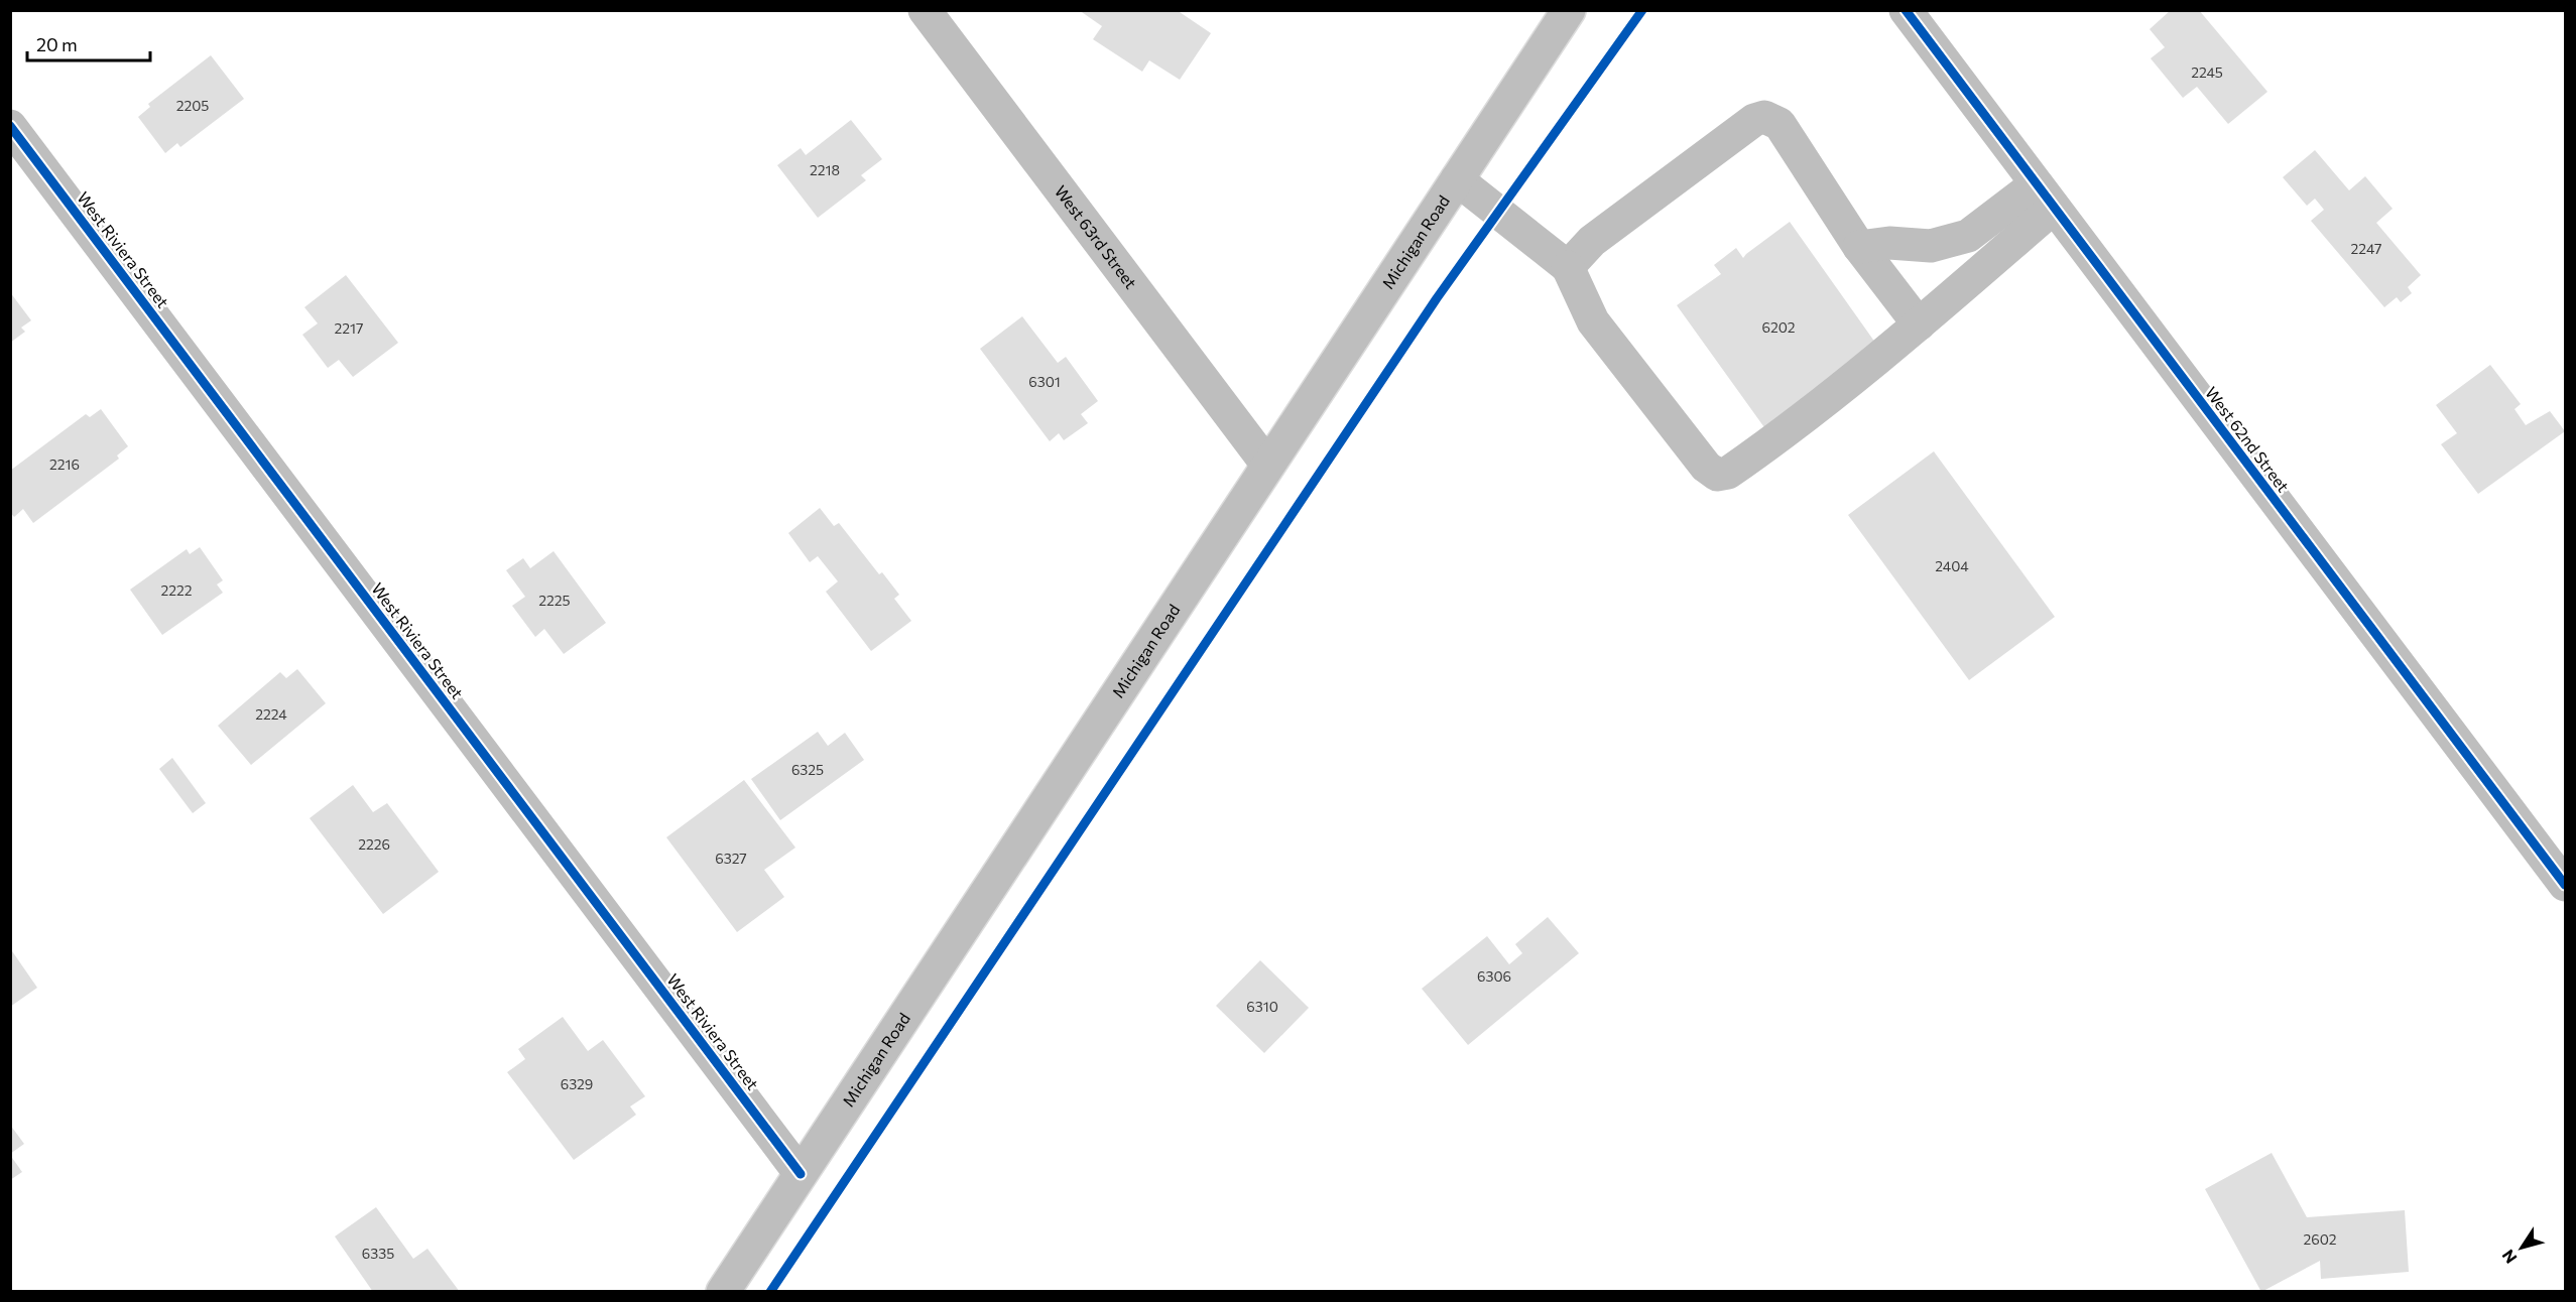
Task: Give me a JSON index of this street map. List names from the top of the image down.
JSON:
{
  "streets": {
    "street": [
      "West 63rd Street",
      "Michigan Road",
      "West Riviera Street",
      "West 62nd Street"
    ]
  },
  "crossings": [
    ["West 63rd Street", "Michigan Road"],
    ["Michigan Road", "West Riviera Street"]
  ],
  "house_numbers": [
    "2245",
    "2205",
    "2218",
    "2247",
    "6202",
    "2217",
    "6301",
    "2216",
    "2404",
    "2222",
    "2225",
    "2224",
    "6325",
    "2226",
    "6327",
    "6306",
    "6310",
    "6329",
    "2602",
    "6335"
  ],
  "scale_bar": "20 m",
  "north": "bottom left"
}
